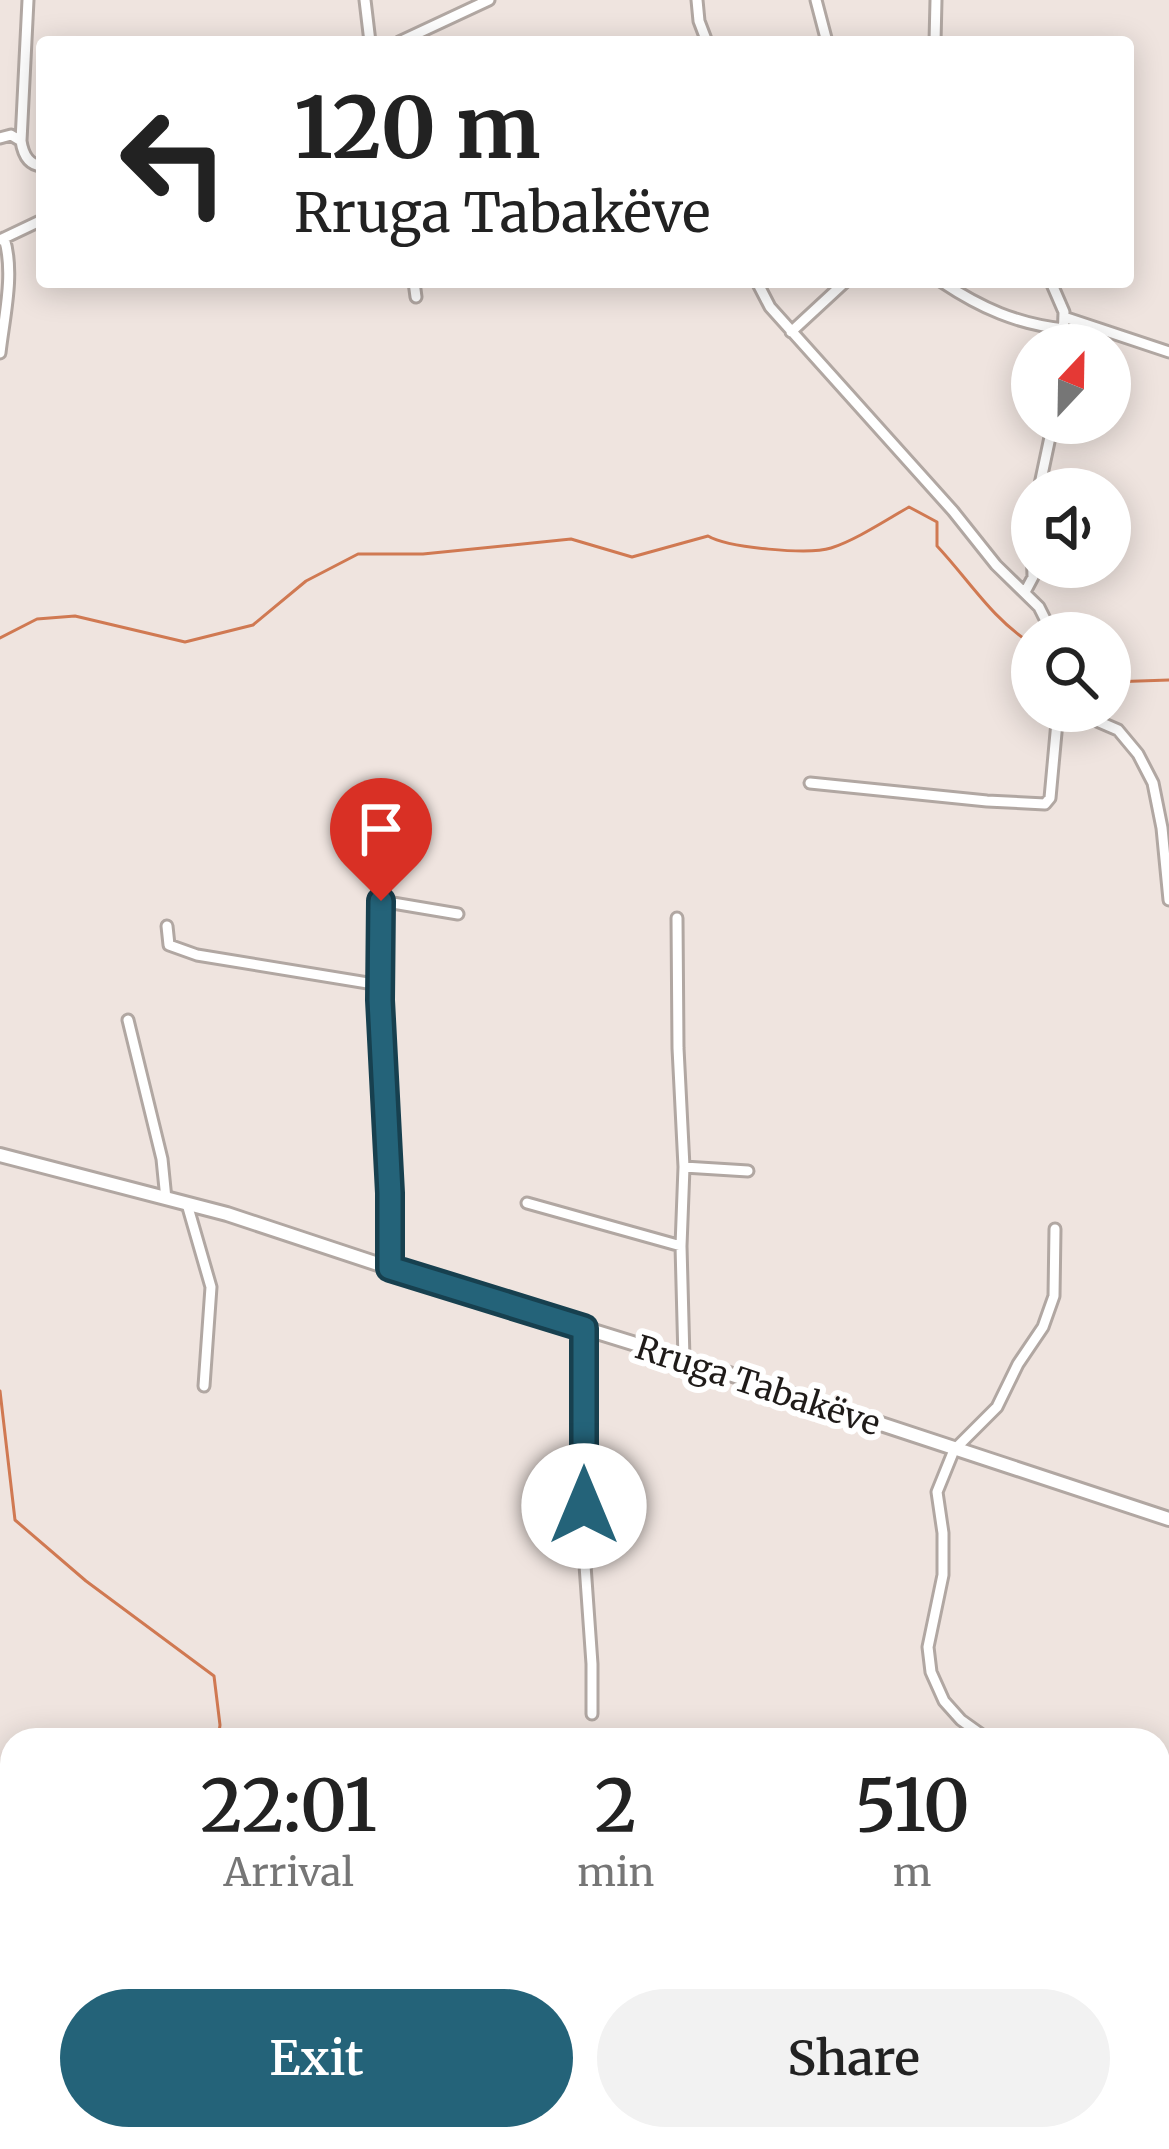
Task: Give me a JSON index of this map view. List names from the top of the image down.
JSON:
{
  "streets": {
    "street": ["Rruga Tabakëve"]
  },
  "north": "top",
  "page": {
    "turn": ["120 m", "Rruga Tabakëve"],
    "eta": [
      "22:01",
      "Arrival",
      "2",
      "min",
      "510",
      "m"
    ],
    "buttons": ["Exit", "Share"]
  }
}
